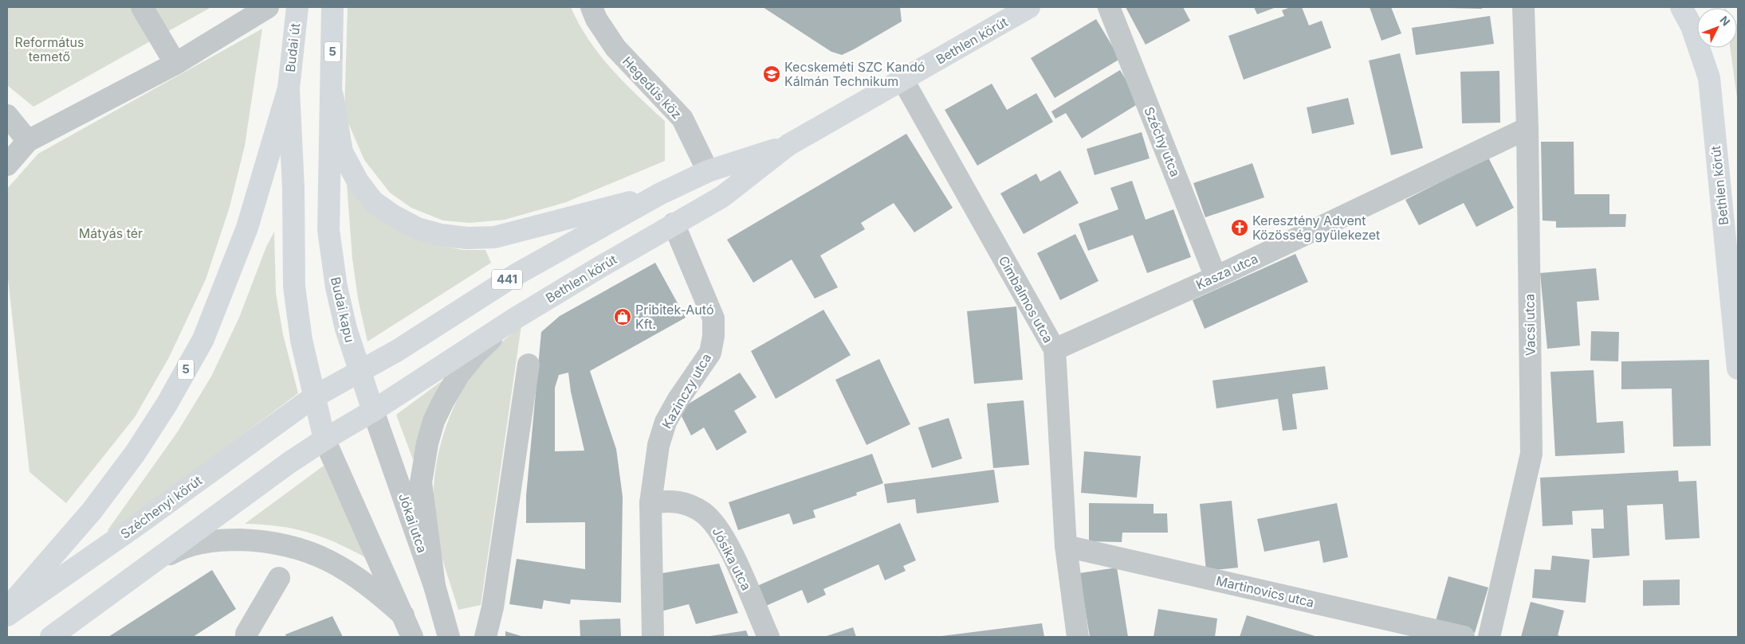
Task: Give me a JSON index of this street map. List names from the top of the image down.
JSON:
{
  "streets": {
    "main road": [
      "Bethlen körút",
      "Budai út",
      "5",
      "441",
      "Budai kapu",
      "Széchenyi körút"
    ],
    "street": [
      "Hegedűs köz",
      "Széchy utca",
      "Kasza utca",
      "Cimbalmos utca",
      "Vacsi utca",
      "Kazinczy utca",
      "Jókai utca",
      "Jósika utca",
      "Martinovics utca"
    ]
  },
  "crossings": [
    ["Bethlen körút", "5"],
    ["Bethlen körút", "Hegedűs köz"],
    ["Bethlen körút", "Cimbalmos utca"],
    ["Bethlen körút", "Budai kapu"],
    ["Bethlen körút", "Kazinczy utca"],
    ["Bethlen körút", "Jókai utca"],
    ["Budai út", "5"],
    ["5", "Budai kapu"],
    ["5", "Széchenyi körút"],
    ["5", "Jókai utca"],
    ["Széchy utca", "Kasza utca"],
    ["Kasza utca", "Cimbalmos utca"],
    ["Kasza utca", "Vacsi utca"],
    ["Cimbalmos utca", "Martinovics utca"],
    ["Kazinczy utca", "Jósika utca"]
  ],
  "parks": ["Református temető", "Mátyás tér"],
  "places": {
    "school or university": ["Kecskeméti SZC Kandó Kálmán Technikum"],
    "church": ["Keresztény Advent Közösség gyülekezet"],
    "shop": ["Pribitek-Autó Kft."]
  },
  "north": "top right"
}
